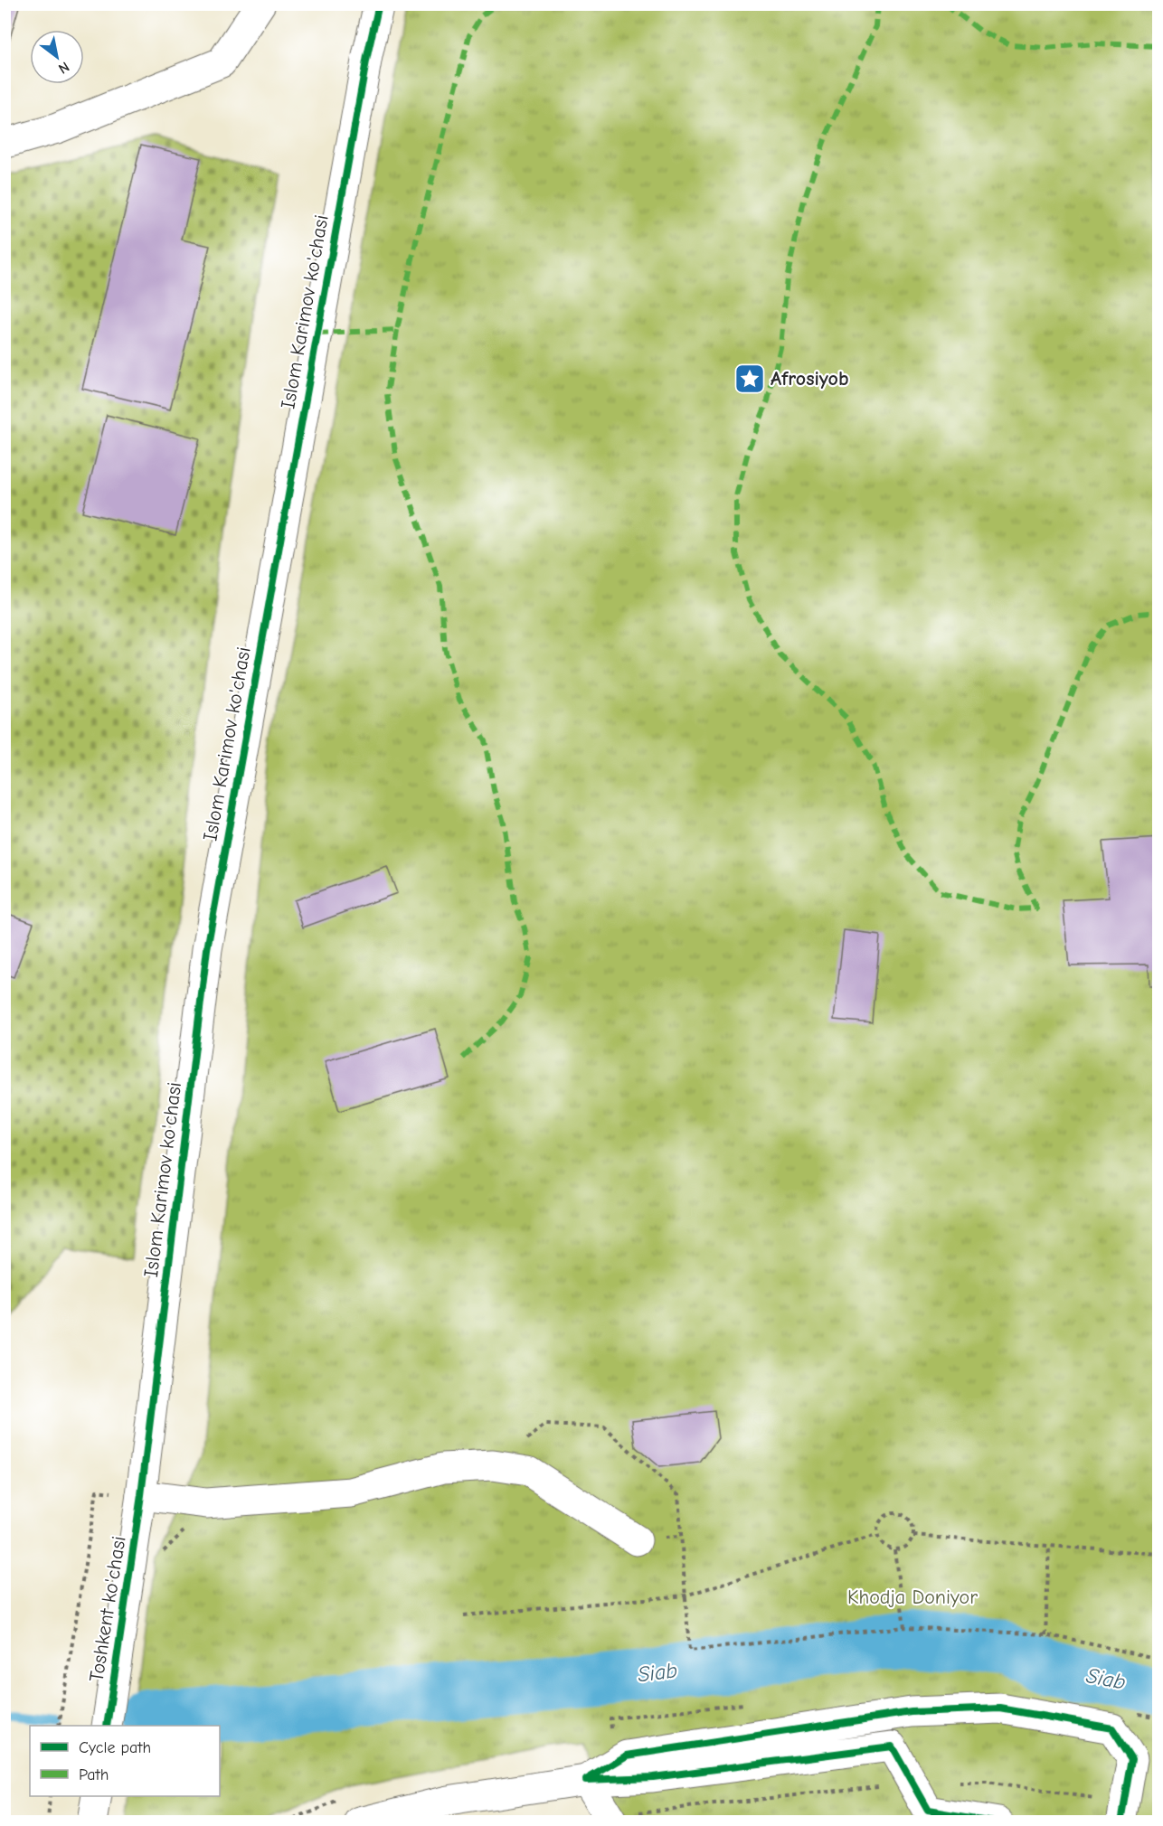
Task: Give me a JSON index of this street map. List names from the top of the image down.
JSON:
{
  "streets": {
    "street": ["Islom Karimov ko'chasi", "Toshkent ko'chasi"]
  },
  "crossings": [
    ["Islom Karimov ko'chasi", "Toshkent ko'chasi"]
  ],
  "water": ["Siab"],
  "parks": ["Khodja Doniyor"],
  "places": {
    "place": ["Afrosiyob"]
  },
  "legend": ["Cycle path", "Path"],
  "north": "bottom right"
}
